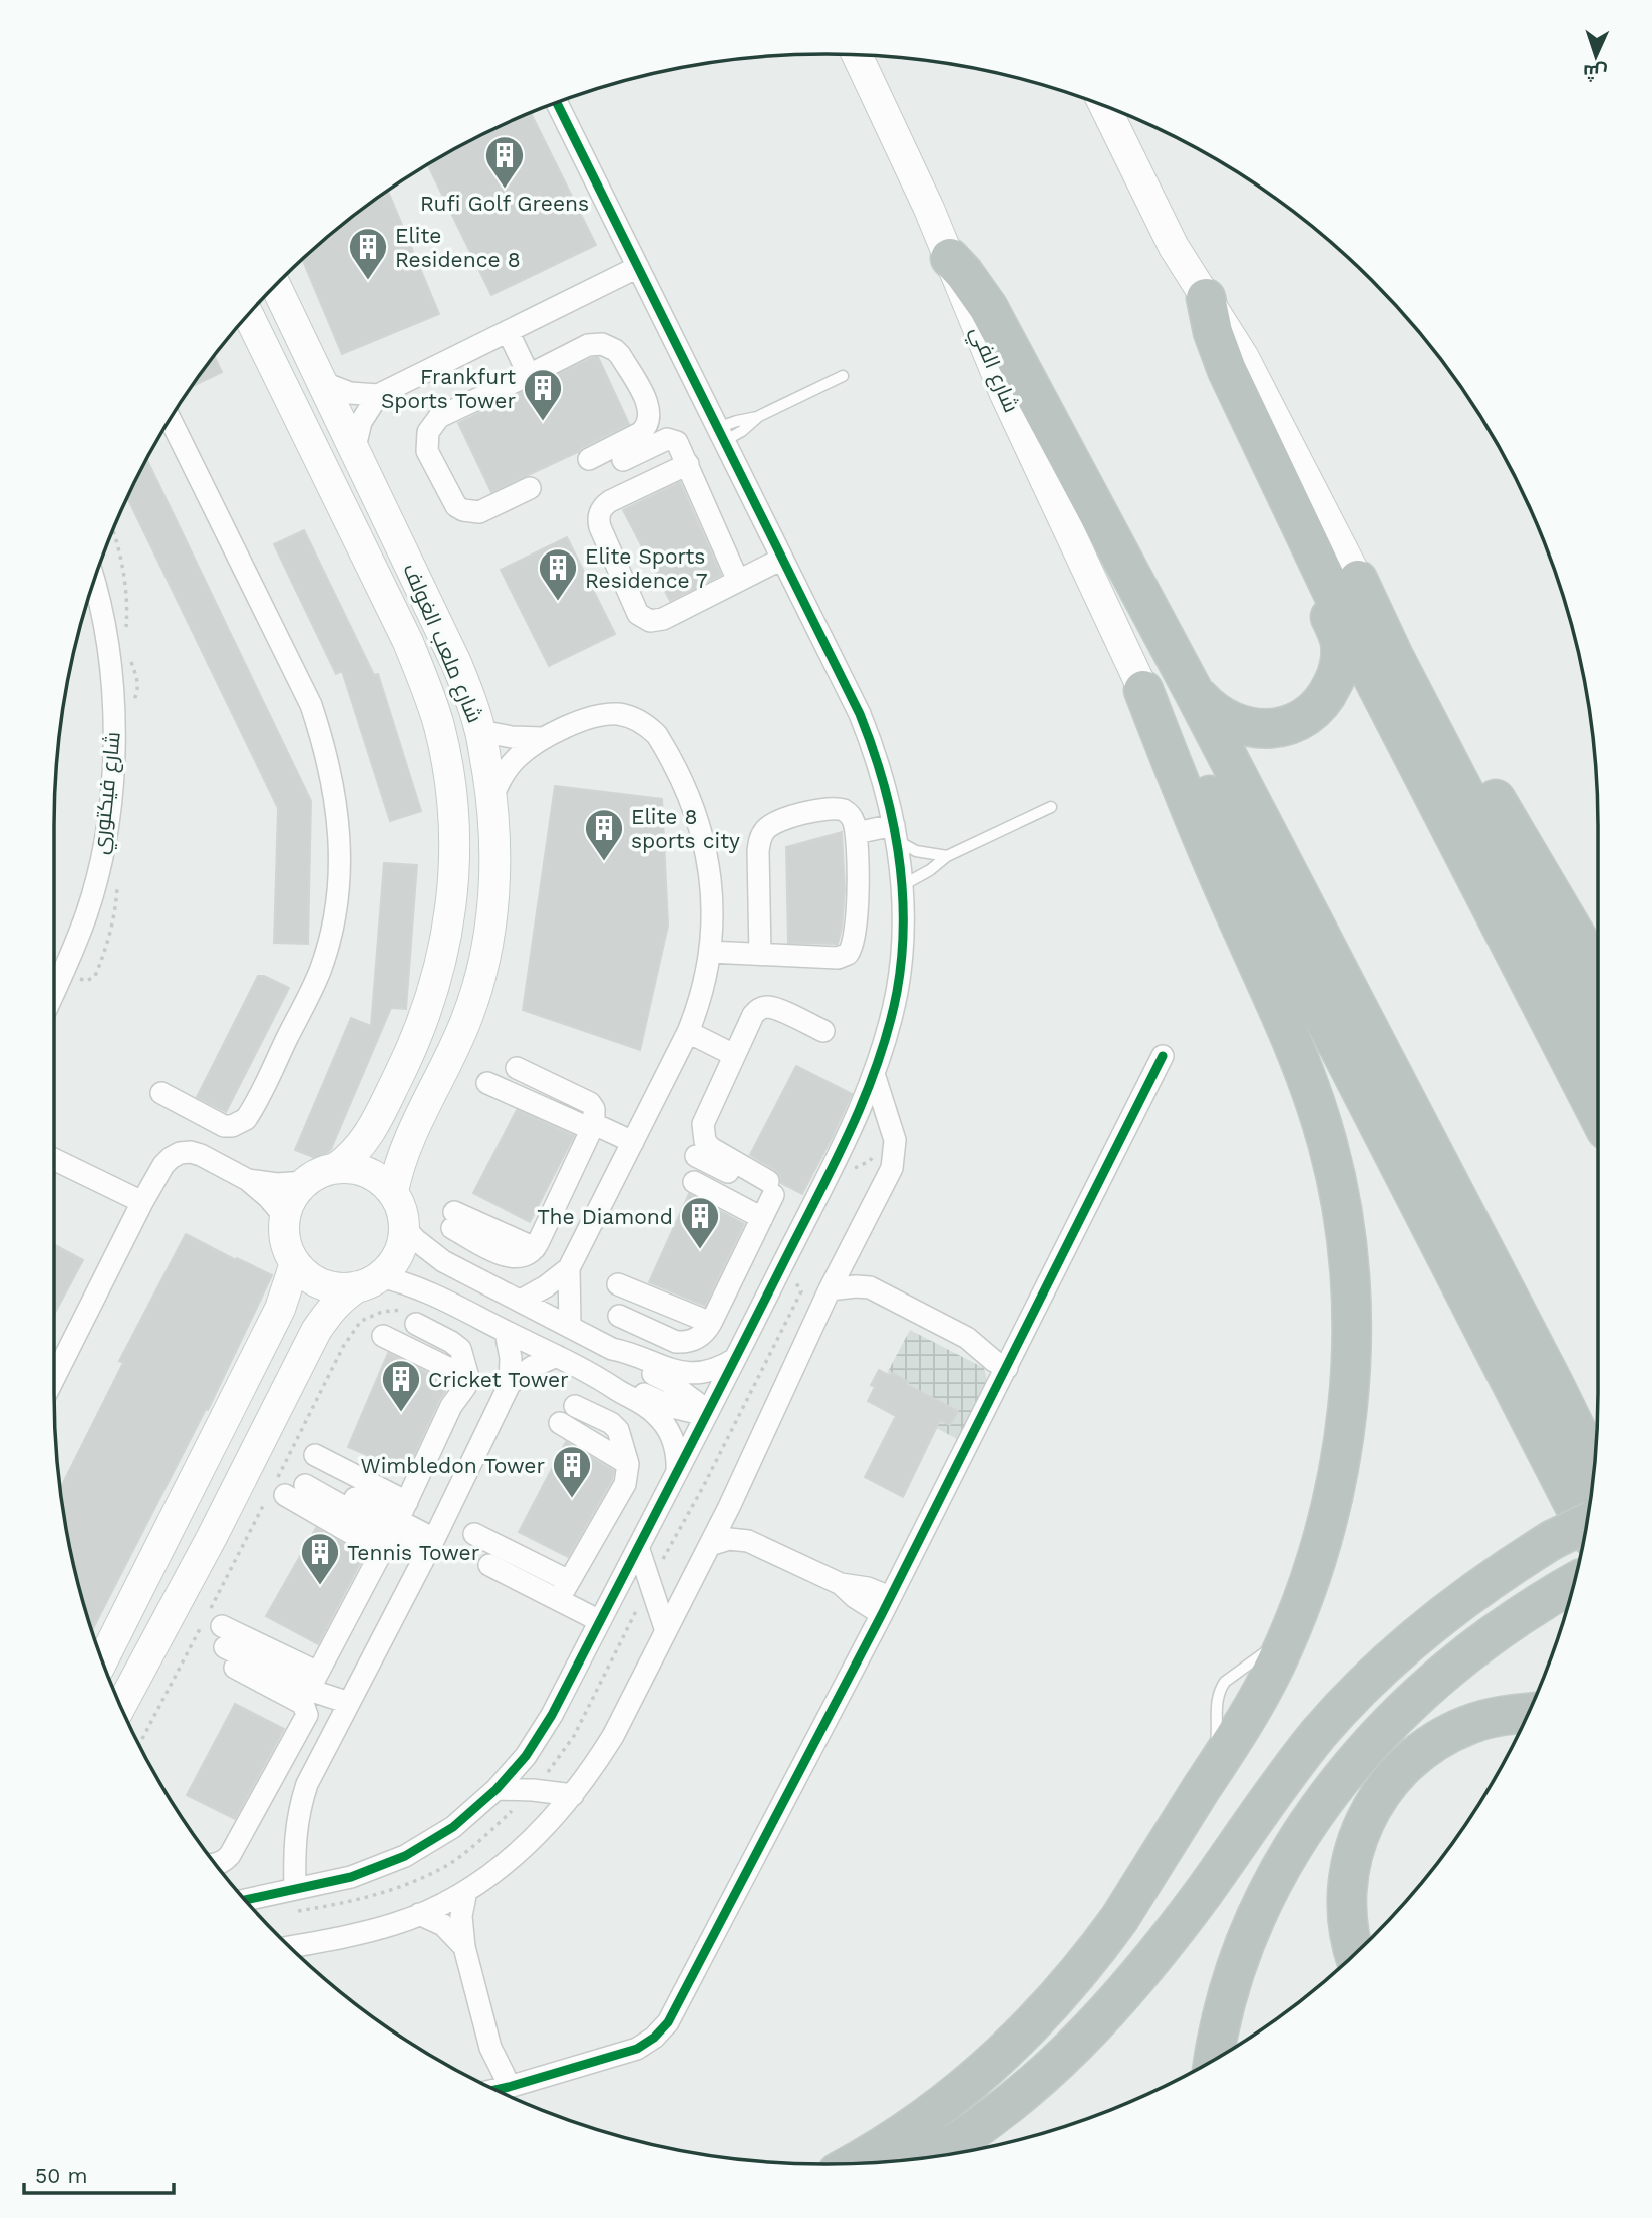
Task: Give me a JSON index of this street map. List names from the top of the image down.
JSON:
{
  "streets": {
    "street": ["شارع الفي", "شارع ملعب الغولف", "شارع فيكتوري"]
  },
  "places": {
    "building": [
      "Rufi Golf Greens",
      "Elite Residence 8",
      "Frankfurt Sports Tower",
      "Elite Sports Residence 7",
      "Elite 8 sports city",
      "The Diamond",
      "Cricket Tower",
      "Wimbledon Tower",
      "Tennis Tower"
    ]
  },
  "scale_bar": "50 m",
  "north": "bottom"
}
